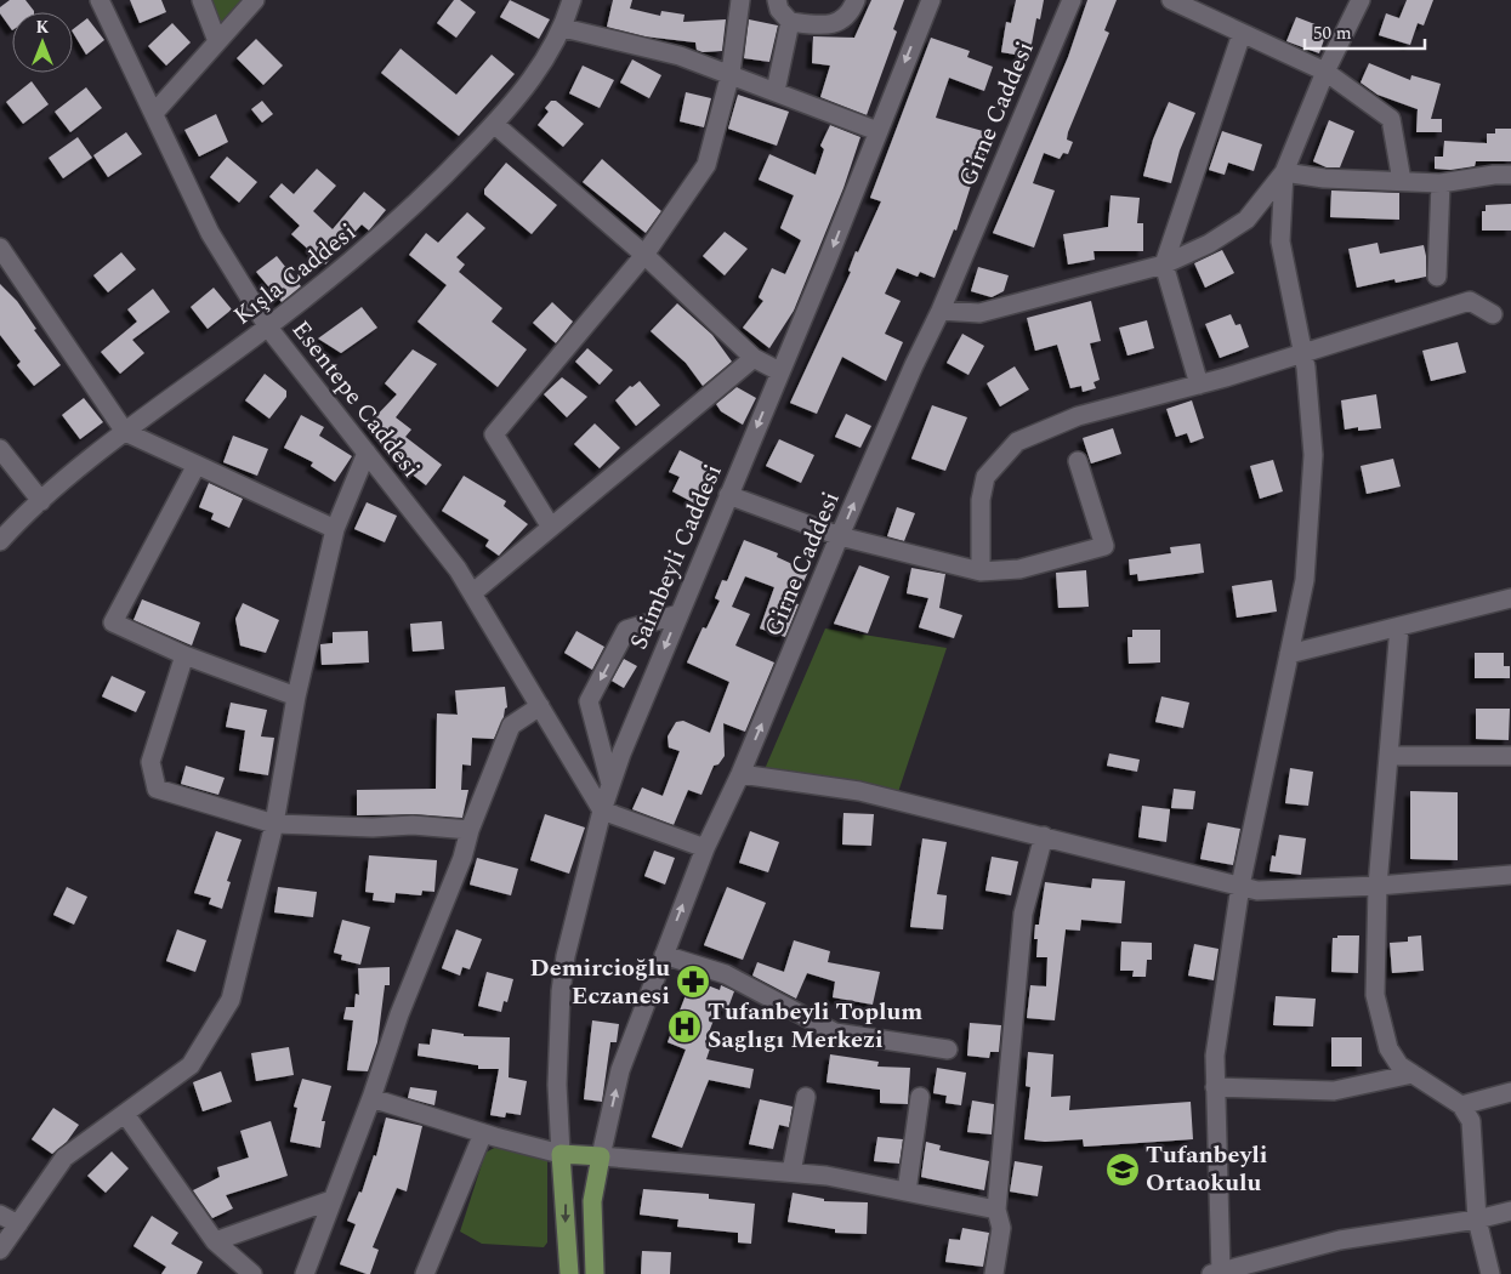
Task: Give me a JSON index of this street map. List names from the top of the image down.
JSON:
{
  "streets": {
    "street": [
      "Girne Caddesi",
      "Kışla Caddesi",
      "Esentepe Caddesi",
      "Saimbeyli Caddesi"
    ]
  },
  "crossings": [
    ["Kışla Caddesi", "Esentepe Caddesi"],
    ["Esentepe Caddesi", "Saimbeyli Caddesi"]
  ],
  "one_way": ["Girne Caddesi"],
  "places": {
    "pharmacy": ["Demircioğlu Eczanesi"],
    "hospital": ["Tufanbeyli Toplum Saglıgı Merkezi"],
    "school or university": ["Tufanbeyli Ortaokulu"]
  },
  "scale_bar": "50 m",
  "north": "top"
}
